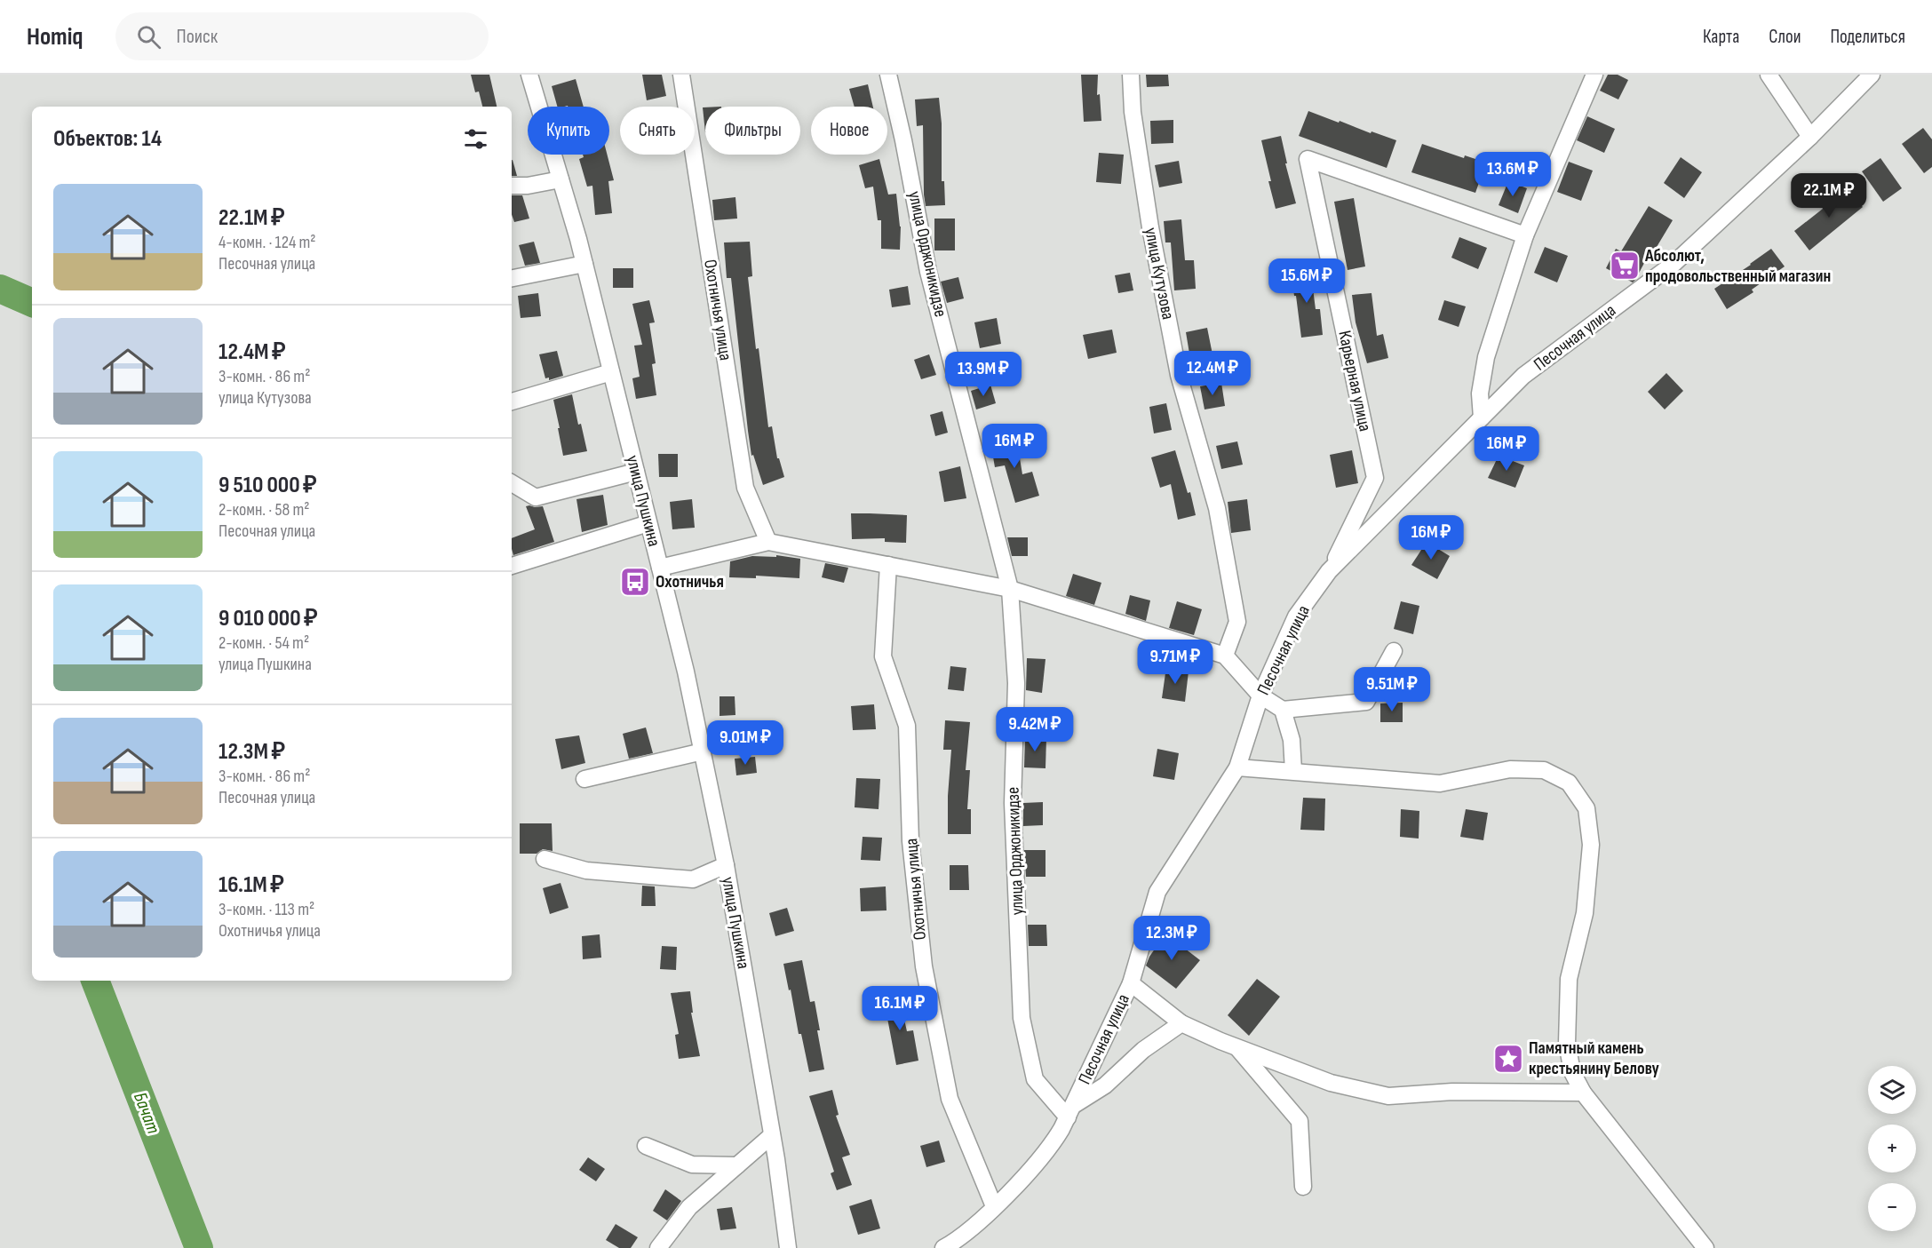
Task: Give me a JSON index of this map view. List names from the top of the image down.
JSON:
{
  "streets": {
    "street": [
      "улица Орджоникидзе",
      "улица Кутузова",
      "Охотничья улица",
      "Песочная улица",
      "Карьерная улица",
      "улица Пушкина"
    ]
  },
  "crossings": [
    ["улица Орджоникидзе", "Песочная улица"],
    ["Охотничья улица", "Песочная улица"],
    ["Песочная улица", "Карьерная улица"]
  ],
  "water": ["Бачат"],
  "places": {
    "supermarket": ["Абсолют, продовольственный магазин"],
    "bus stop": ["Охотничья"],
    "place": ["Памятный камень крестьянину Белову"]
  },
  "page": {
    "header": "Homiq",
    "search": "Поиск",
    "nav": ["Карта", "Слои", "Поделиться"],
    "chip": [
      "Купить",
      "Снять",
      "Фильтры",
      "Новое"
    ],
    "heading": "Объектов: 14",
    "price": [
      "13.6M ₽",
      "22.1M ₽",
      "15.6M ₽",
      "12.4M ₽",
      "13.9M ₽",
      "16M ₽",
      "16M ₽",
      "16M ₽",
      "9.71M ₽",
      "9.51M ₽",
      "9.42M ₽",
      "9.01M ₽",
      "12.3M ₽",
      "16.1M ₽"
    ],
    "list": [
      {
        "name": "22.1M ₽",
        "note": "4-комн. · 124 m² · Песочная улица"
      },
      {
        "name": "12.4M ₽",
        "note": "3-комн. · 86 m² · улица Кутузова"
      },
      {
        "name": "9 510 000 ₽",
        "note": "2-комн. · 58 m² · Песочная улица"
      },
      {
        "name": "9 010 000 ₽",
        "note": "2-комн. · 54 m² · улица Пушкина"
      },
      {
        "name": "12.3M ₽",
        "note": "3-комн. · 86 m² · Песочная улица"
      },
      {
        "name": "16.1M ₽",
        "note": "3-комн. · 113 m² · Охотничья улица"
      }
    ],
    "map_buttons": ["+", "−"]
  }
}
